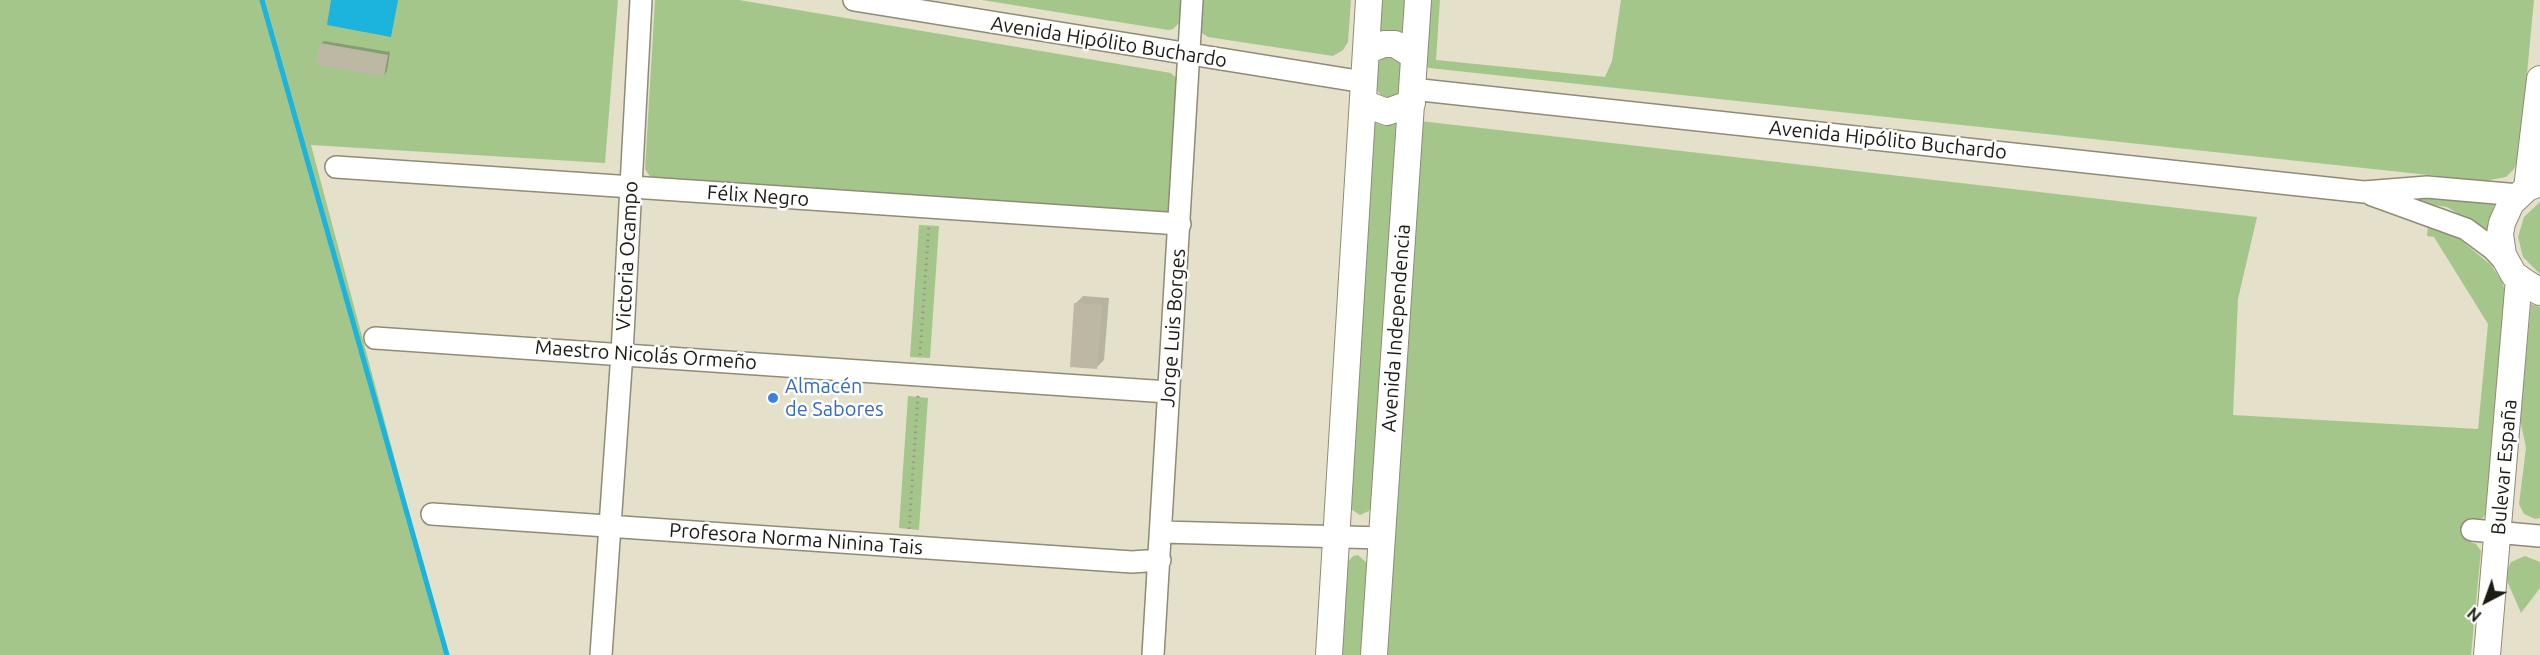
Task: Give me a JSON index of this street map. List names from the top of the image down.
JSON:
{
  "streets": {
    "main road": ["Avenida Independencia", "Bulevar España"],
    "street": [
      "Avenida Hipólito Buchardo",
      "Félix Negro",
      "Victoria Ocampo",
      "Jorge Luis Borges",
      "Maestro Nicolás Ormeño",
      "Profesora Norma Ninina Tais"
    ]
  },
  "crossings": [
    ["Avenida Hipólito Buchardo", "Jorge Luis Borges"],
    ["Avenida Hipólito Buchardo", "Avenida Independencia"],
    ["Avenida Hipólito Buchardo", "Bulevar España"],
    ["Félix Negro", "Victoria Ocampo"],
    ["Félix Negro", "Jorge Luis Borges"],
    ["Victoria Ocampo", "Maestro Nicolás Ormeño"],
    ["Victoria Ocampo", "Profesora Norma Ninina Tais"],
    ["Jorge Luis Borges", "Maestro Nicolás Ormeño"],
    ["Jorge Luis Borges", "Profesora Norma Ninina Tais"]
  ],
  "places": ["Almacén de Sabores"],
  "north": "bottom left"
}
